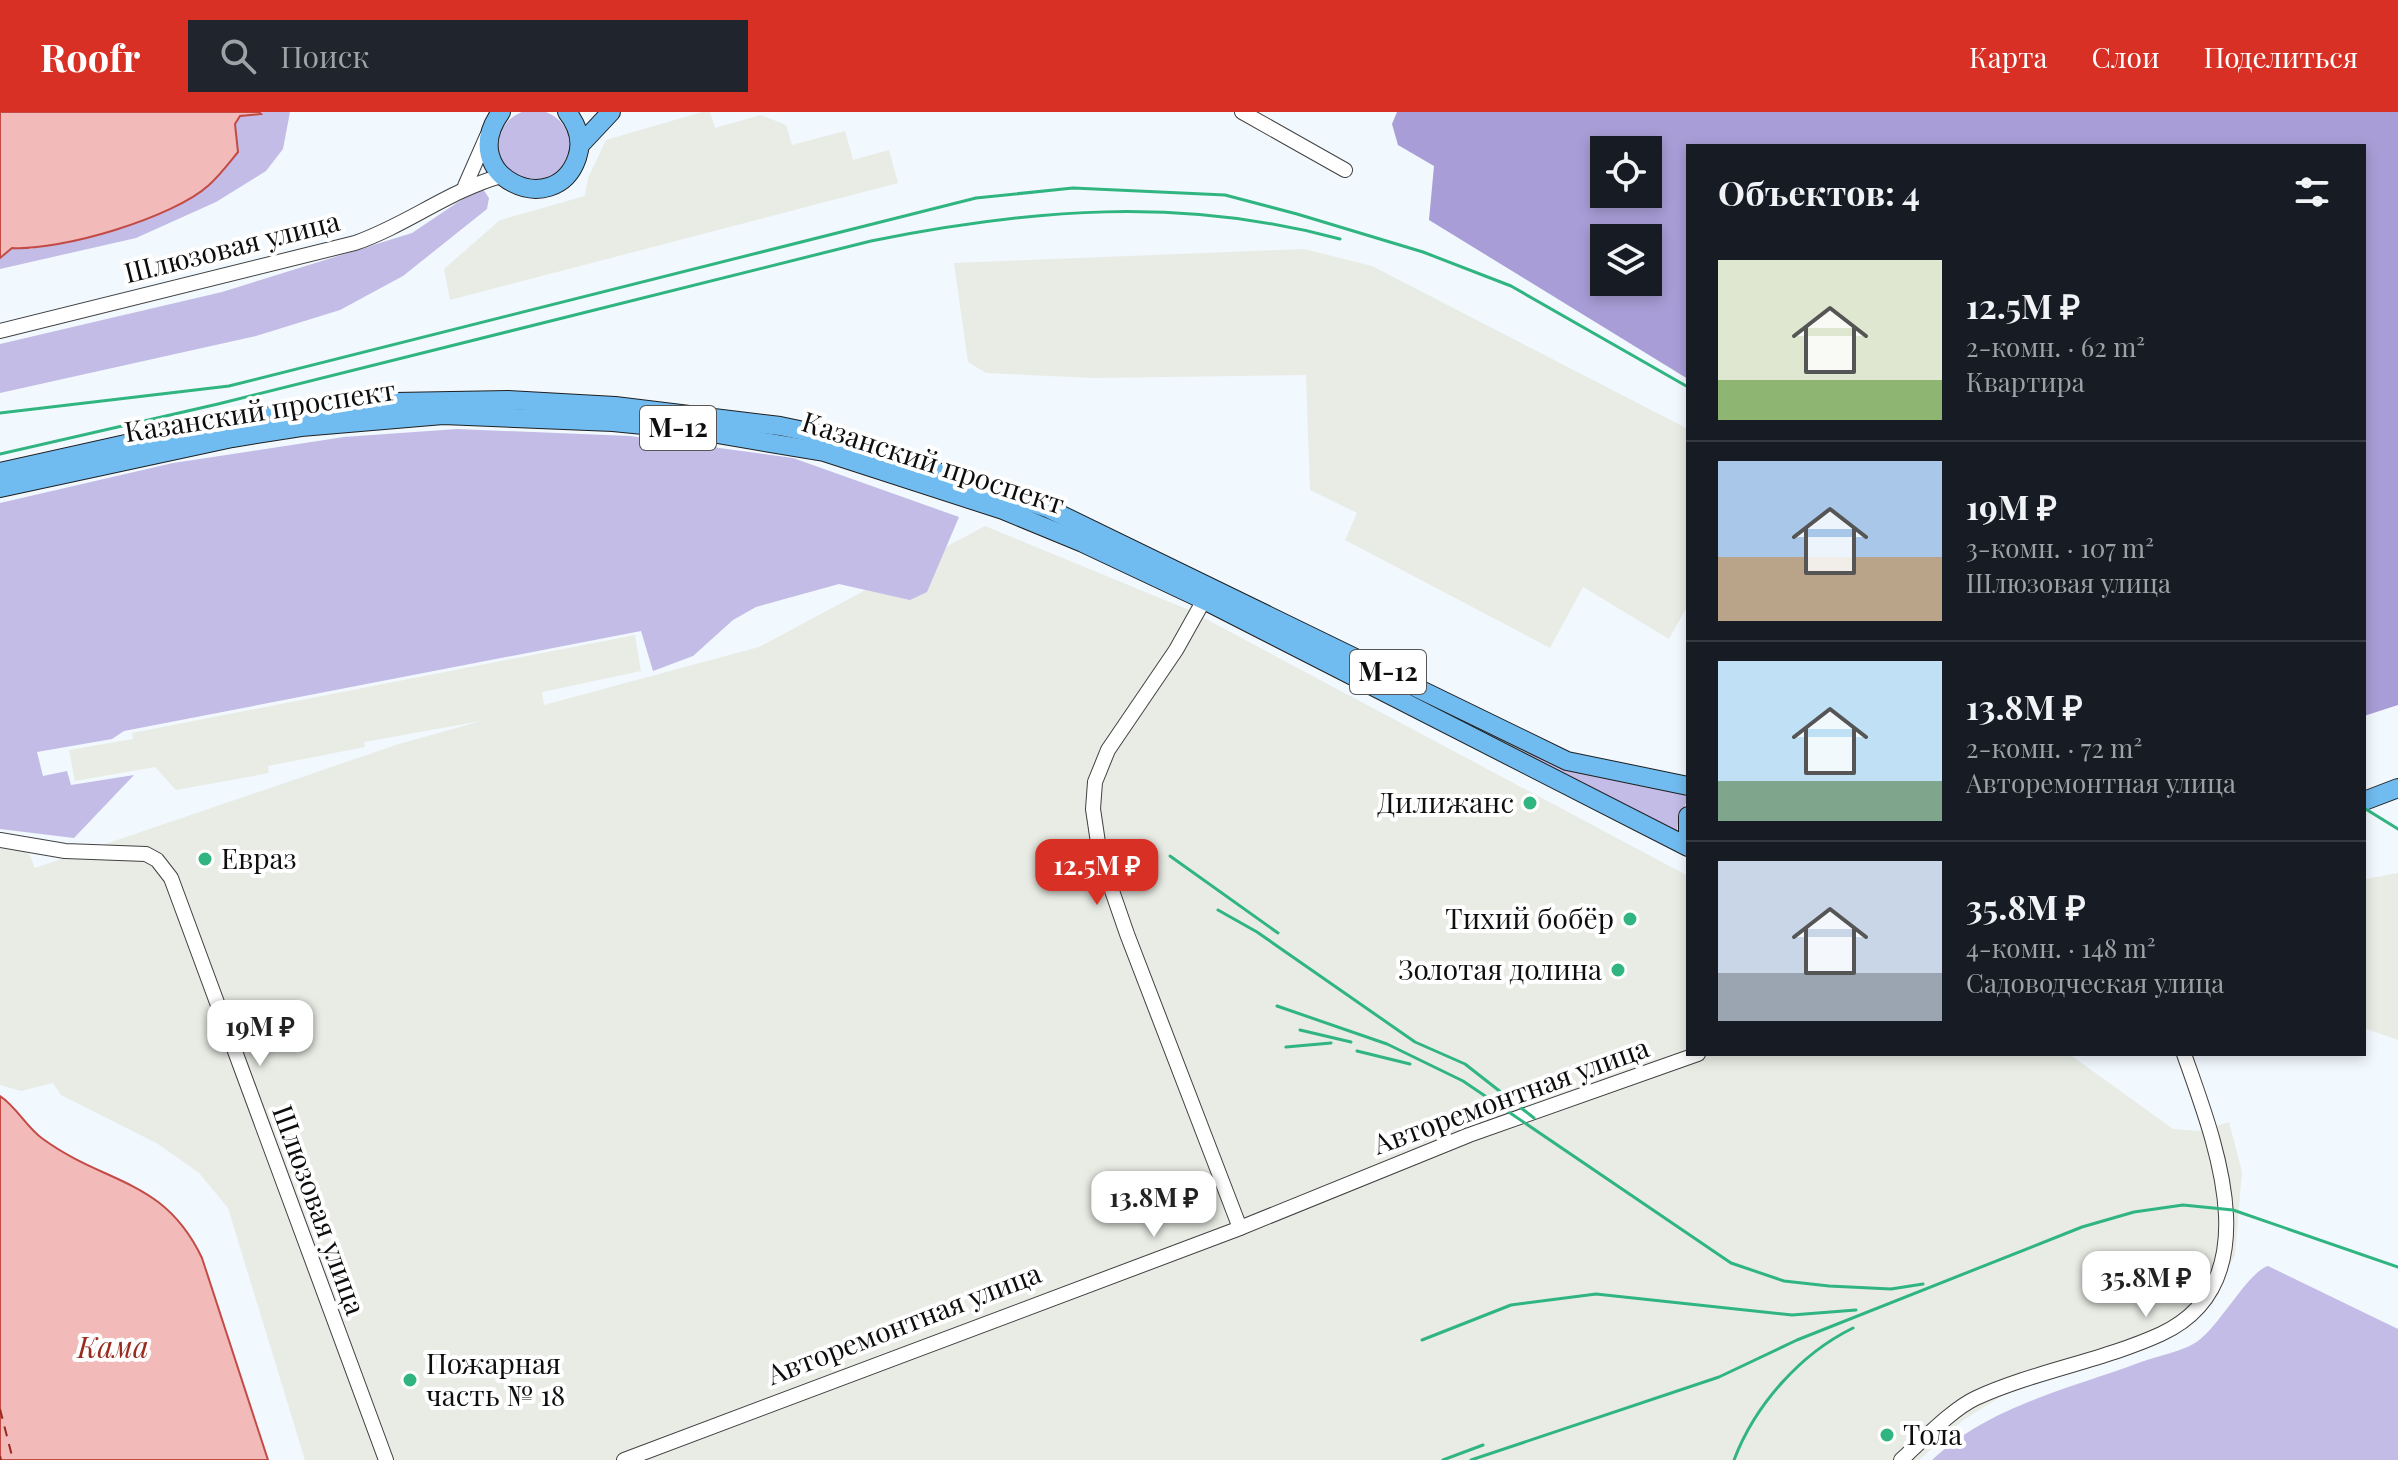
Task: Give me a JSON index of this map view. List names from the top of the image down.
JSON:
{
  "streets": {
    "main road": ["Казанский проспект", "М-12"],
    "street": ["Шлюзовая улица", "Авторемонтная улица"]
  },
  "water": ["Кама"],
  "places": [
    "Дилижанс",
    "Евраз",
    "Тихий бобёр",
    "Золотая долина",
    "Пожарная часть № 18",
    "Тола"
  ],
  "page": {
    "header": "Roofr",
    "search": "Поиск",
    "nav": ["Карта", "Слои", "Поделиться"],
    "heading": "Объектов: 4",
    "list": [
      {
        "name": "12.5M ₽",
        "note": "2-комн. · 62 m² · Квартира"
      },
      {
        "name": "19M ₽",
        "note": "3-комн. · 107 m² · Шлюзовая улица"
      },
      {
        "name": "13.8M ₽",
        "note": "2-комн. · 72 m² · Авторемонтная улица"
      },
      {
        "name": "35.8M ₽",
        "note": "4-комн. · 148 m² · Садоводческая улица"
      }
    ],
    "price": [
      "12.5M ₽",
      "19M ₽",
      "13.8M ₽",
      "35.8M ₽"
    ]
  }
}
